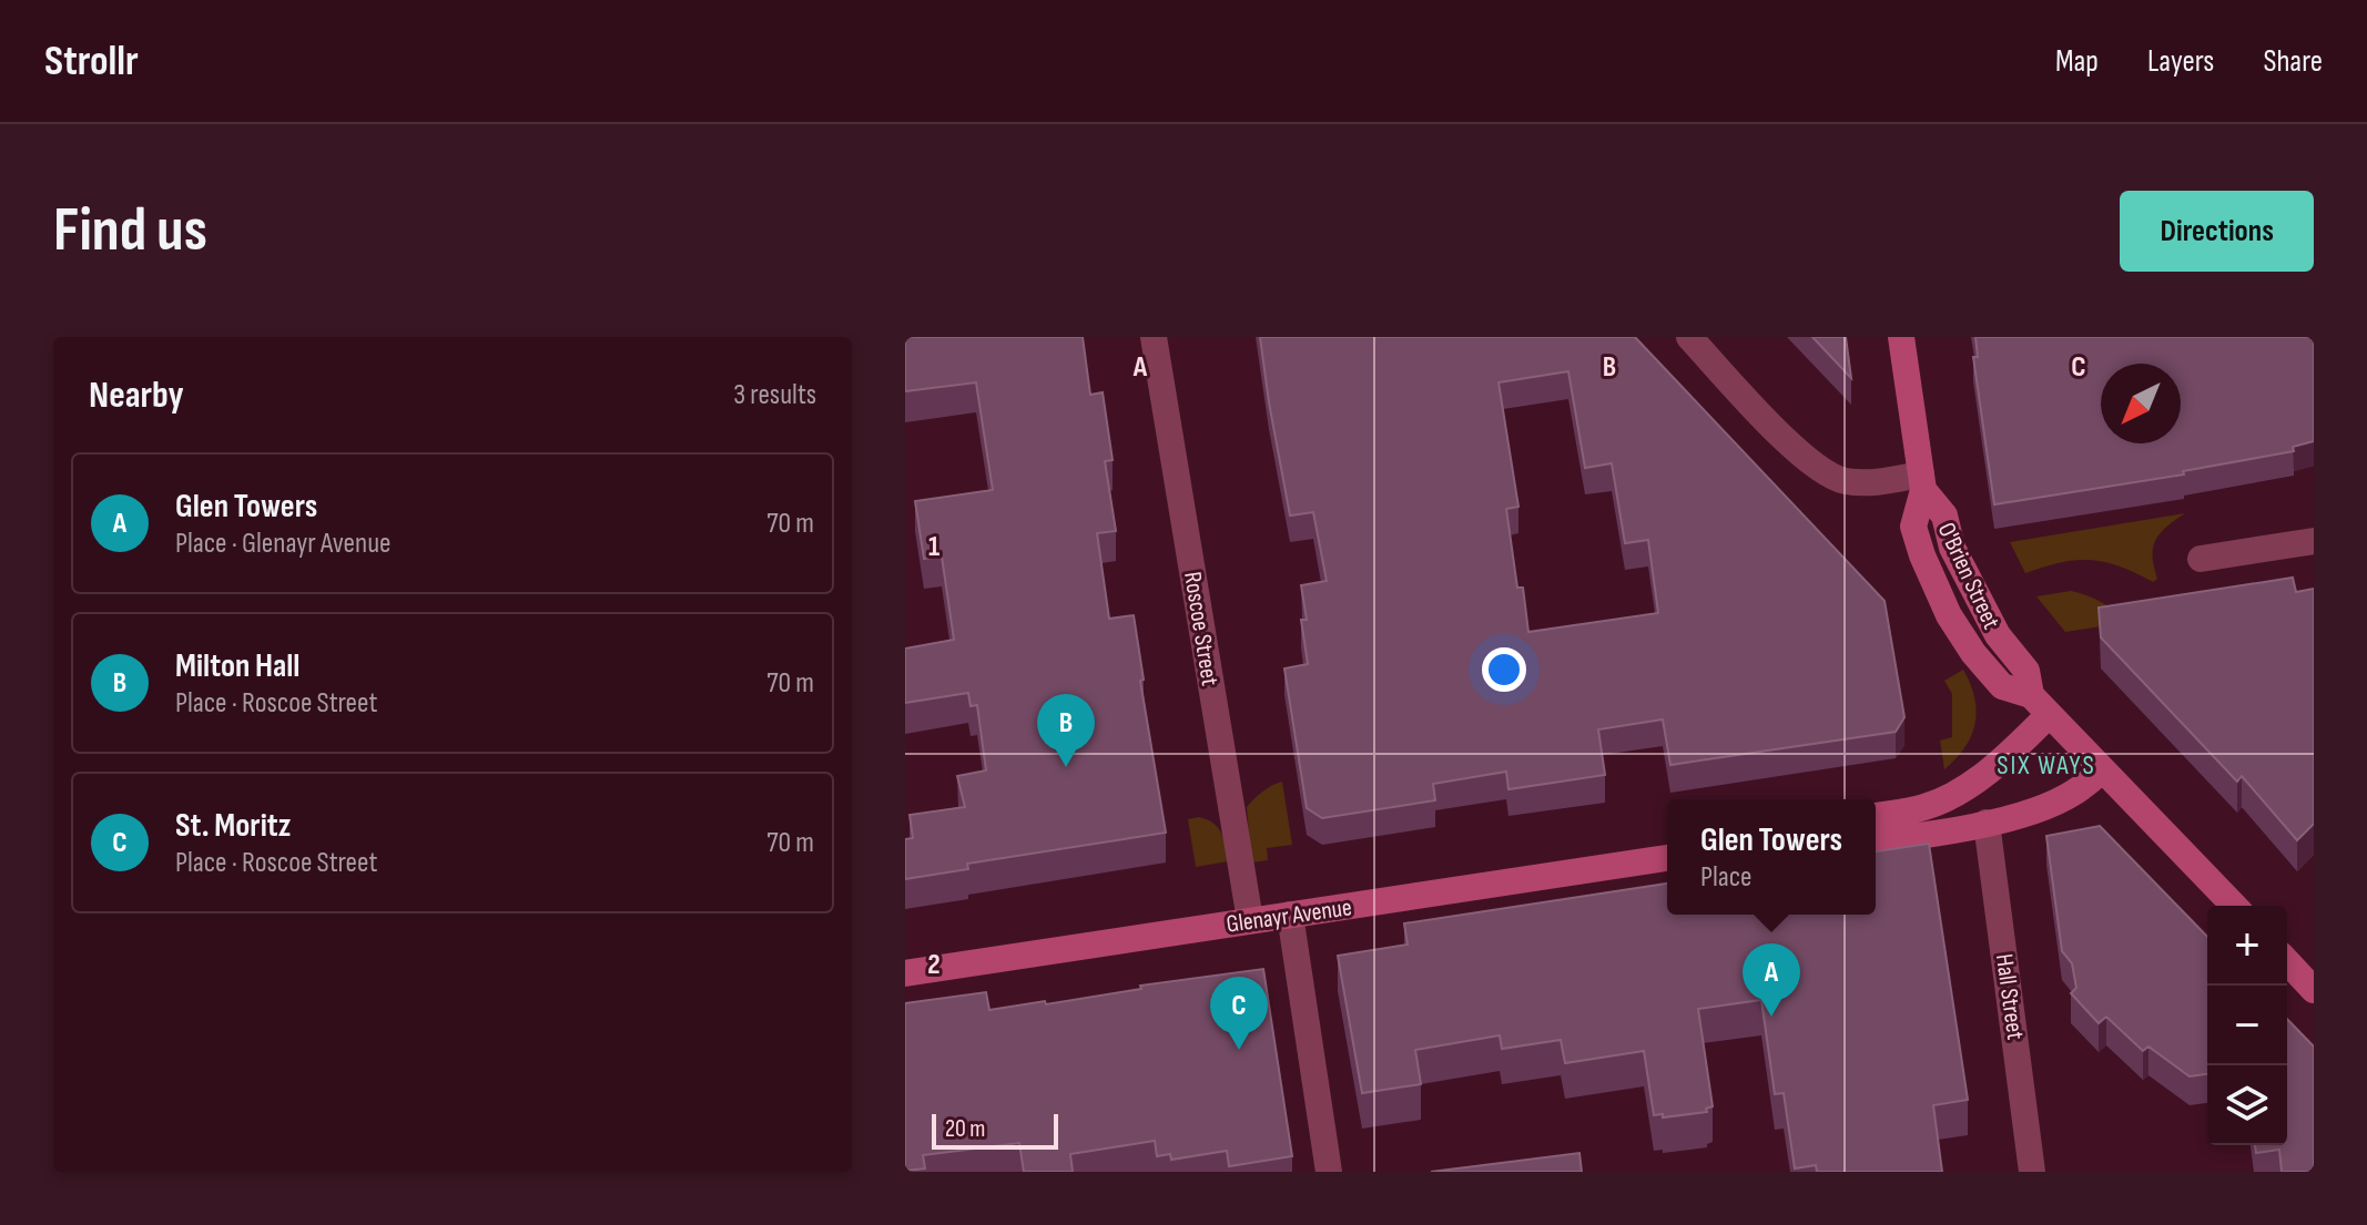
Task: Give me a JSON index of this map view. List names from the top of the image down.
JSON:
{
  "streets": {
    "street": [
      "O'Brien Street",
      "Roscoe Street",
      "Glenayr Avenue",
      "Hall Street"
    ]
  },
  "crossings": [
    ["Roscoe Street", "Glenayr Avenue"]
  ],
  "districts": ["SIX WAYS"],
  "scale_bar": "20 m",
  "north": "bottom left",
  "page": {
    "header": "Strollr",
    "nav": ["Map", "Layers", "Share"],
    "buttons": "Directions",
    "title": "Find us",
    "heading": ["Nearby", "3 results"],
    "list": [
      {
        "mark": "A",
        "name": "Glen Towers",
        "note": "Place · Glenayr Avenue",
        "value": "70 m"
      },
      {
        "mark": "B",
        "name": "Milton Hall",
        "note": "Place · Roscoe Street",
        "value": "70 m"
      },
      {
        "mark": "C",
        "name": "St. Moritz",
        "note": "Place · Roscoe Street",
        "value": "70 m"
      }
    ],
    "pins": ["B", "A", "C"],
    "popup": ["Glen Towers", "Place"],
    "map_buttons": ["+", "−"],
    "scale": "20 m"
  },
  "grid": {
    "columns": ["A", "B", "C"],
    "rows": ["1", "2"]
  }
}
